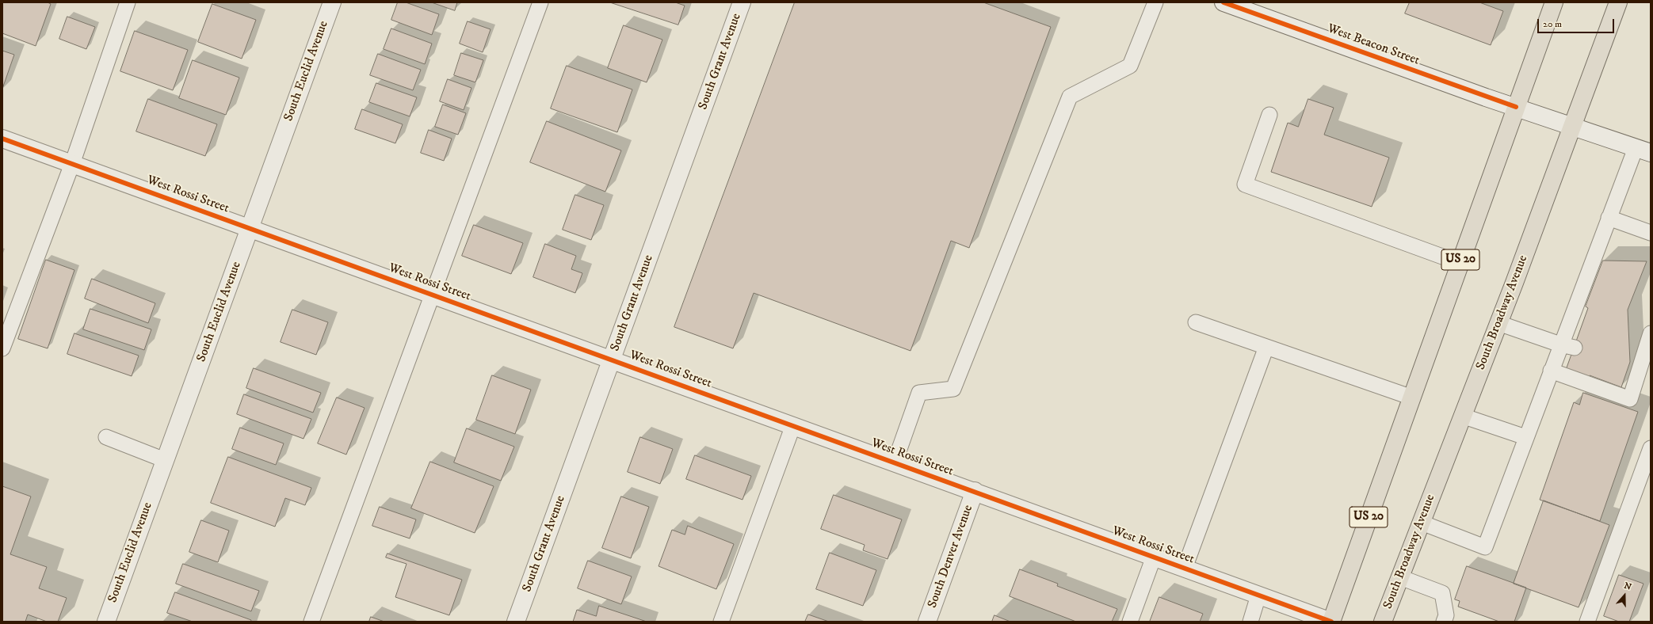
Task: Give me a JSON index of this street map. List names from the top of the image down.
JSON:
{
  "streets": {
    "main road": ["US 20", "South Broadway Avenue"],
    "street": [
      "West Beacon Street",
      "South Grant Avenue",
      "South Euclid Avenue",
      "West Rossi Street",
      "South Denver Avenue"
    ]
  },
  "crossings": [
    ["West Beacon Street", "US 20"],
    ["West Beacon Street", "South Broadway Avenue"],
    ["South Grant Avenue", "West Rossi Street"],
    ["South Euclid Avenue", "West Rossi Street"],
    ["West Rossi Street", "US 20"],
    ["West Rossi Street", "South Denver Avenue"]
  ],
  "scale_bar": "20 m",
  "north": "top"
}
